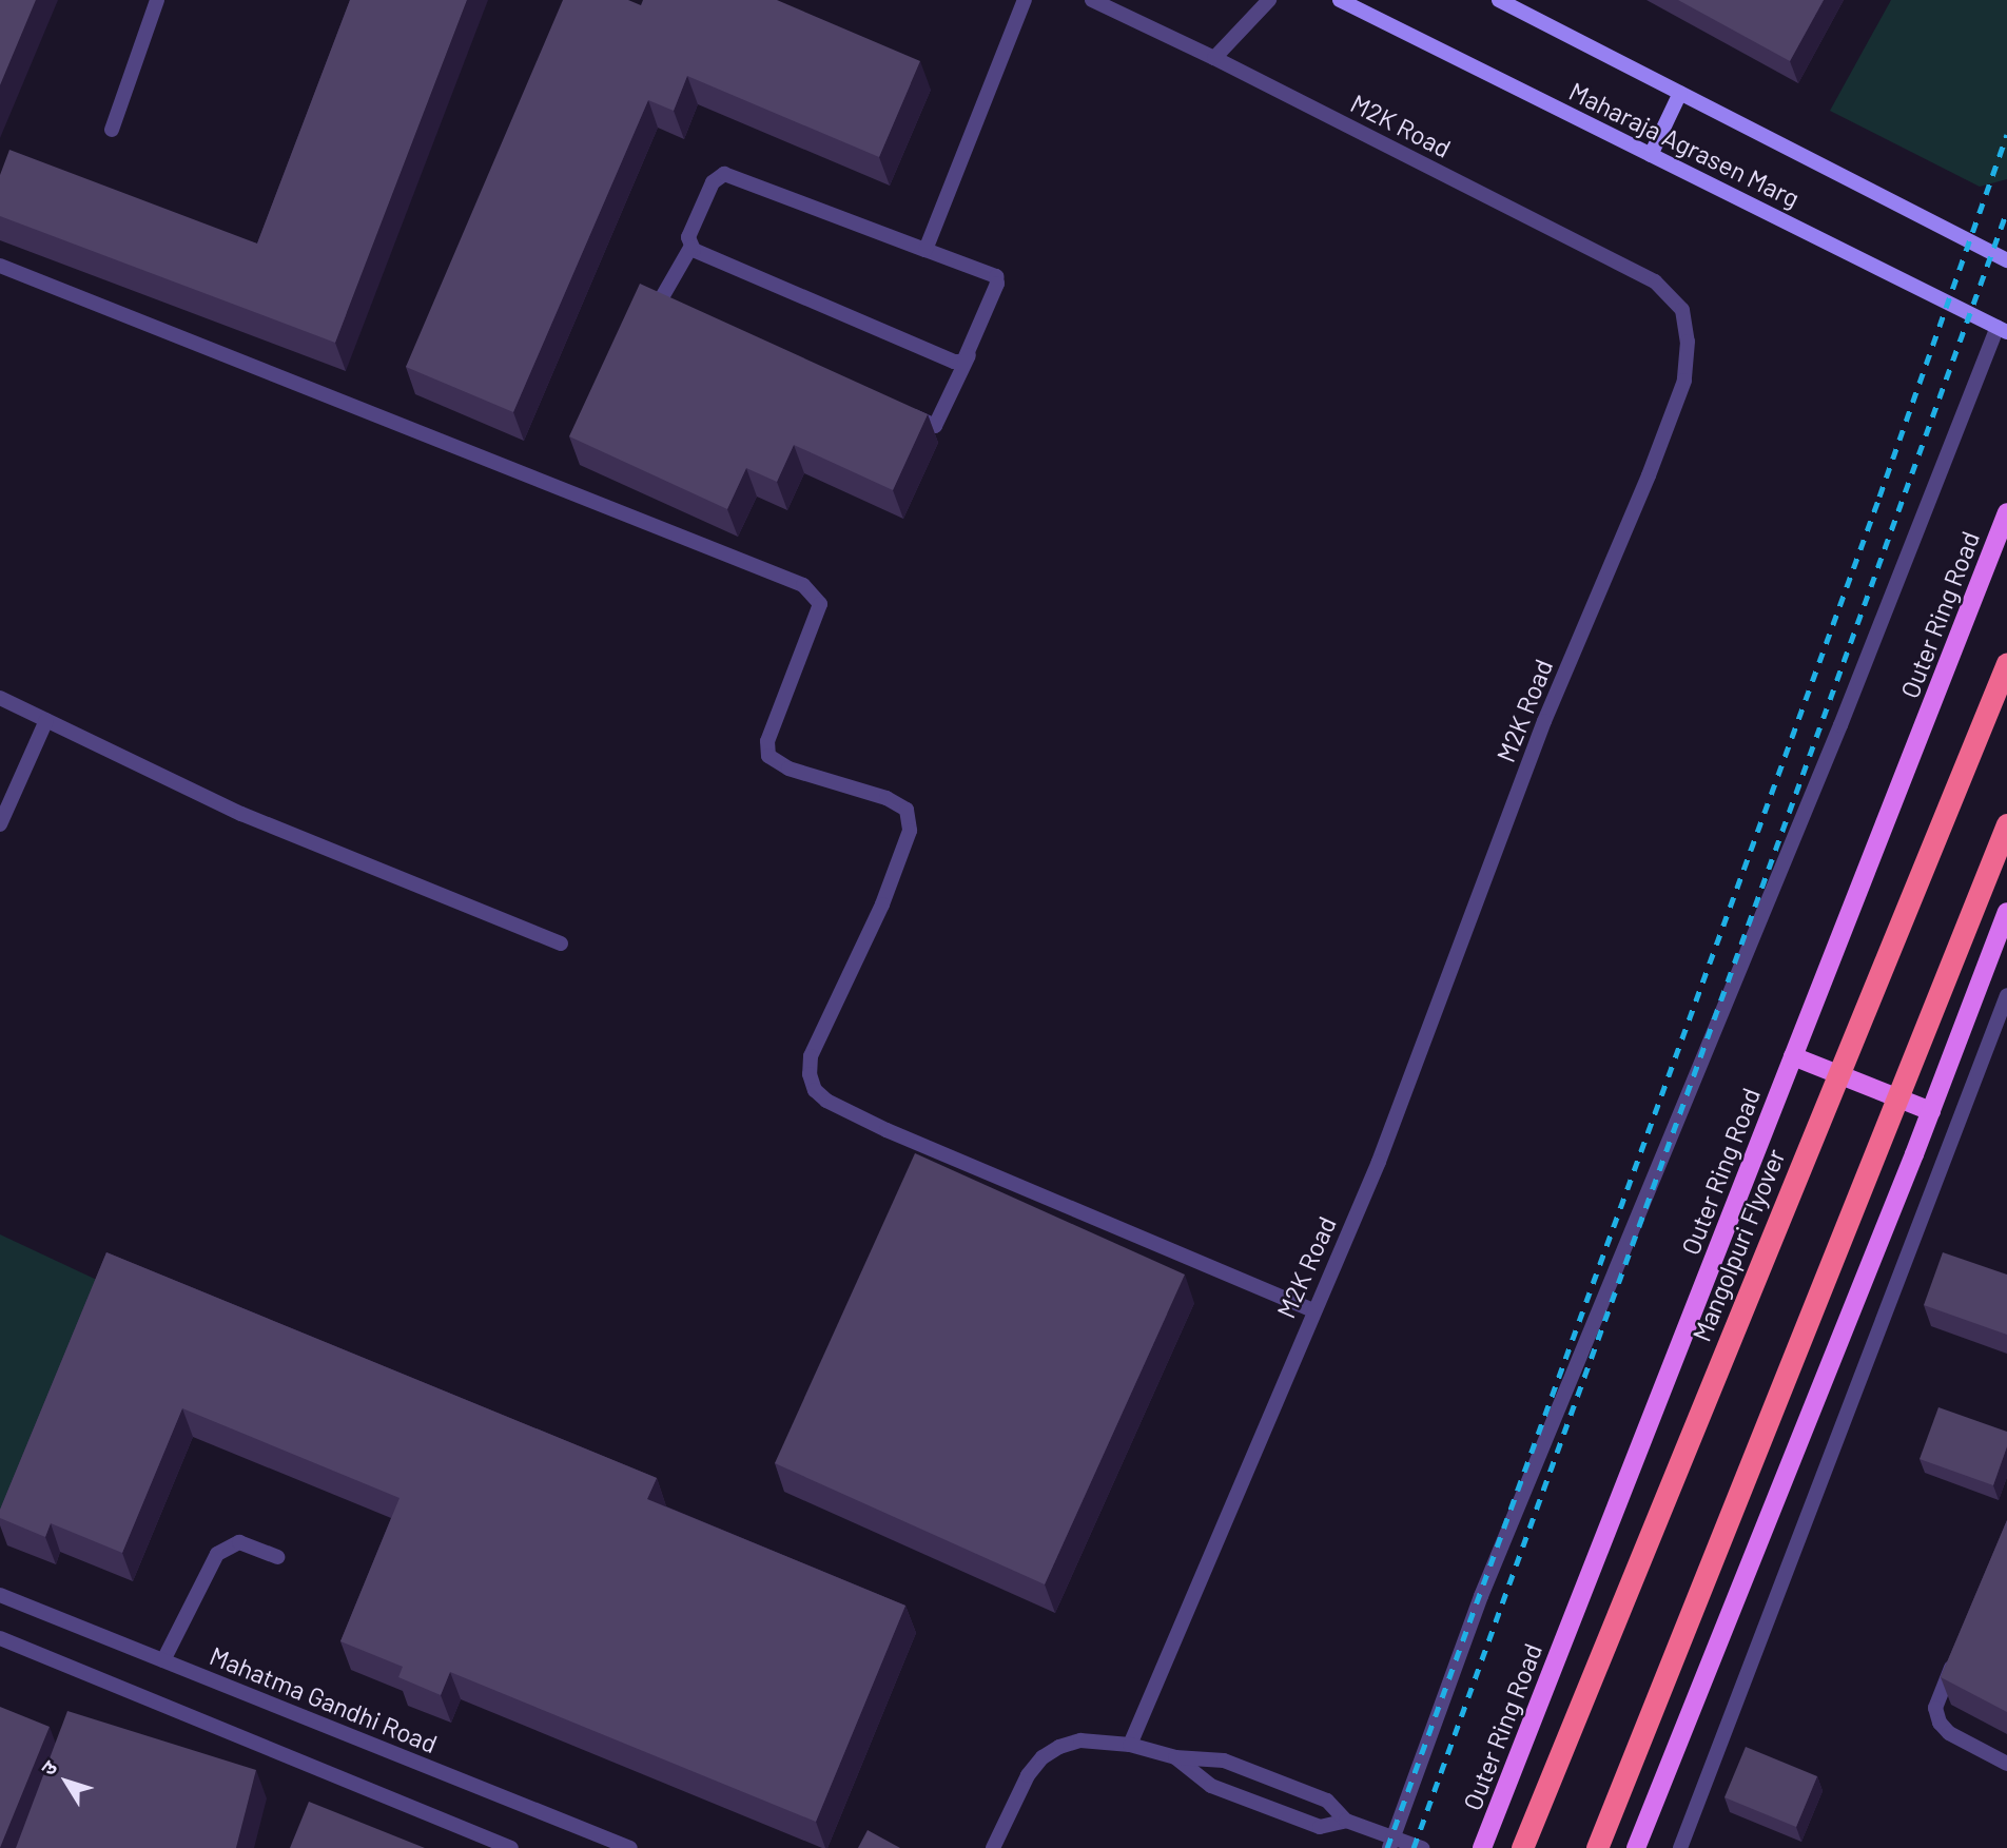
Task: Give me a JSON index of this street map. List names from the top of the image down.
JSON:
{
  "streets": {
    "highway": ["Mangolpuri Flyover"],
    "main road": ["Outer Ring Road"],
    "street": ["M2K Road", "Maharaja Agrasen Marg", "Mahatma Gandhi Road"]
  },
  "north": "top left"
}
